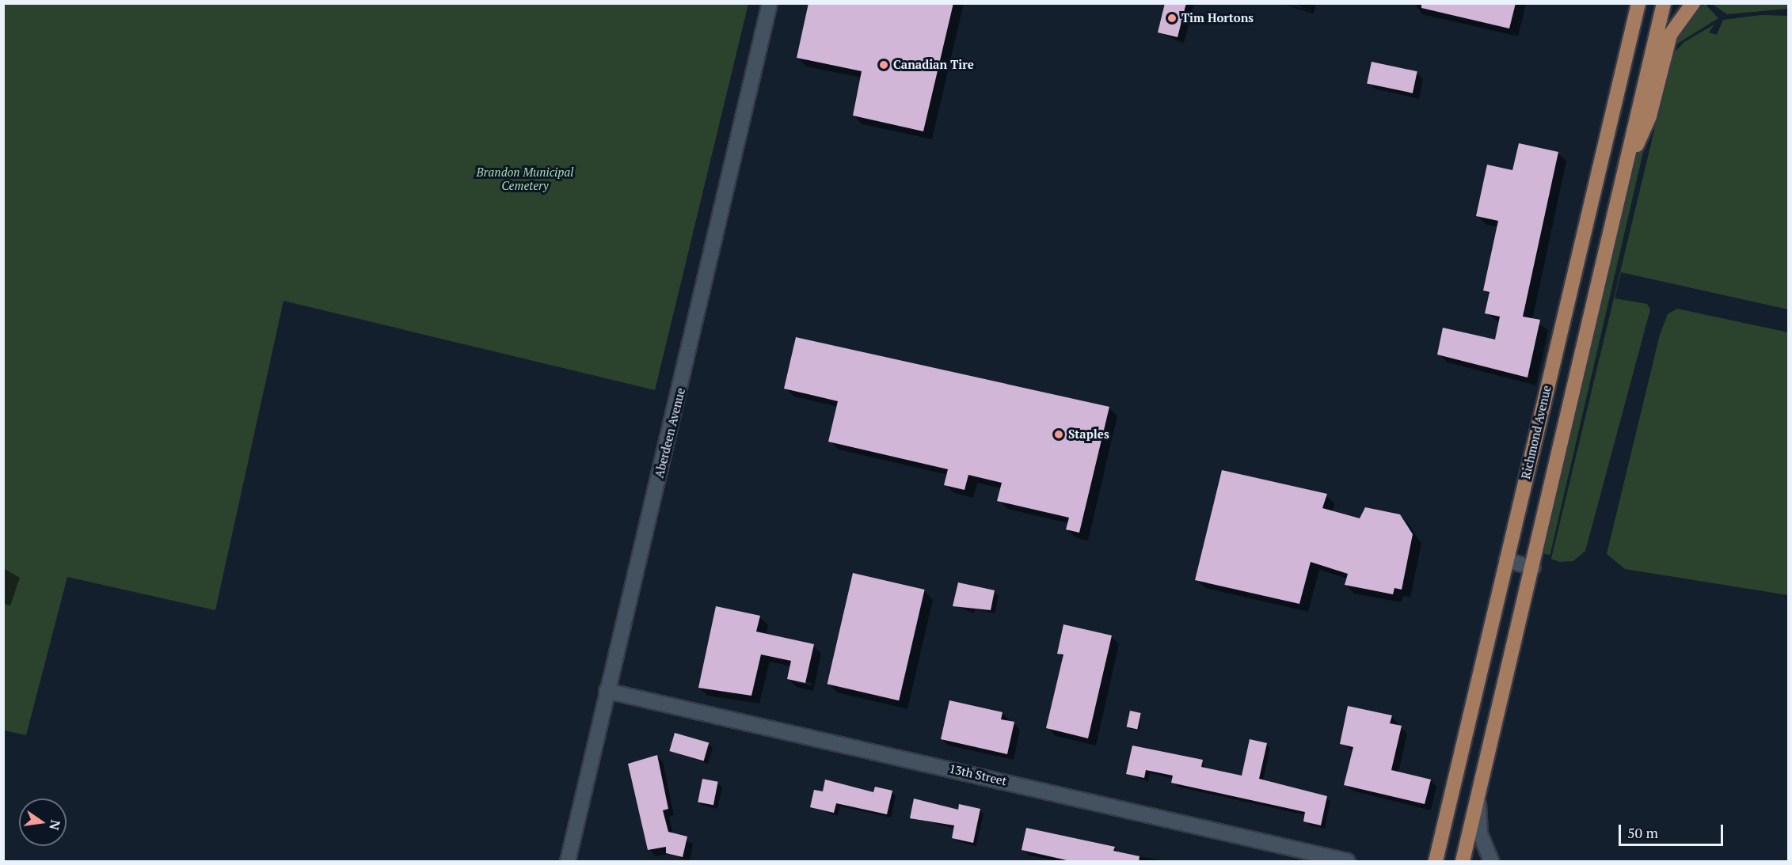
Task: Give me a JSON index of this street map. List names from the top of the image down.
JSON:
{
  "streets": {
    "main road": ["Richmond Avenue"],
    "street": ["Aberdeen Avenue", "13th Street"]
  },
  "crossings": [
    ["Aberdeen Avenue", "13th Street"]
  ],
  "parks": ["Brandon Municipal Cemetery"],
  "places": ["Tim Hortons", "Canadian Tire", "Staples"],
  "scale_bar": "50 m",
  "north": "right"
}
